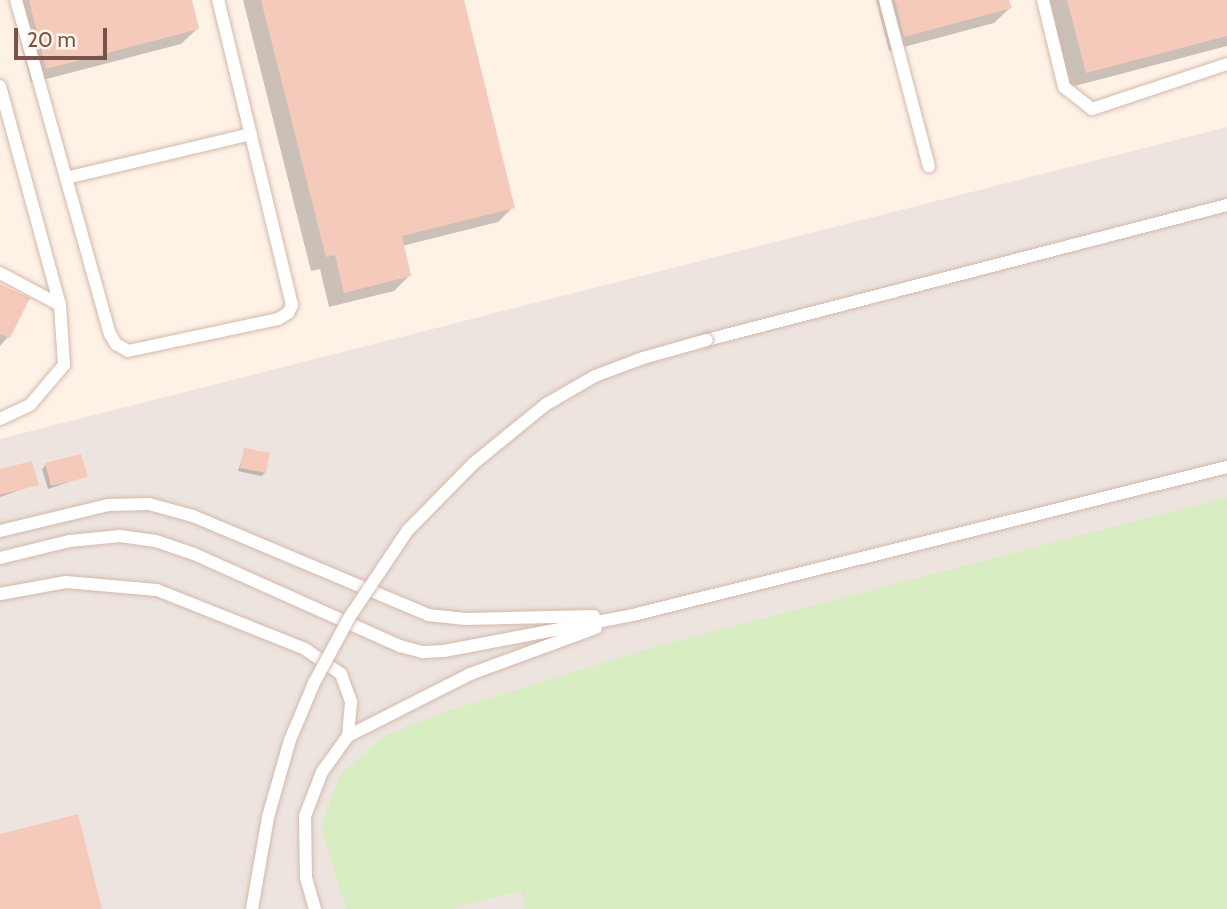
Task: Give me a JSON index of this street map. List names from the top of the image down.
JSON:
{
  "scale_bar": "20 m"
}
